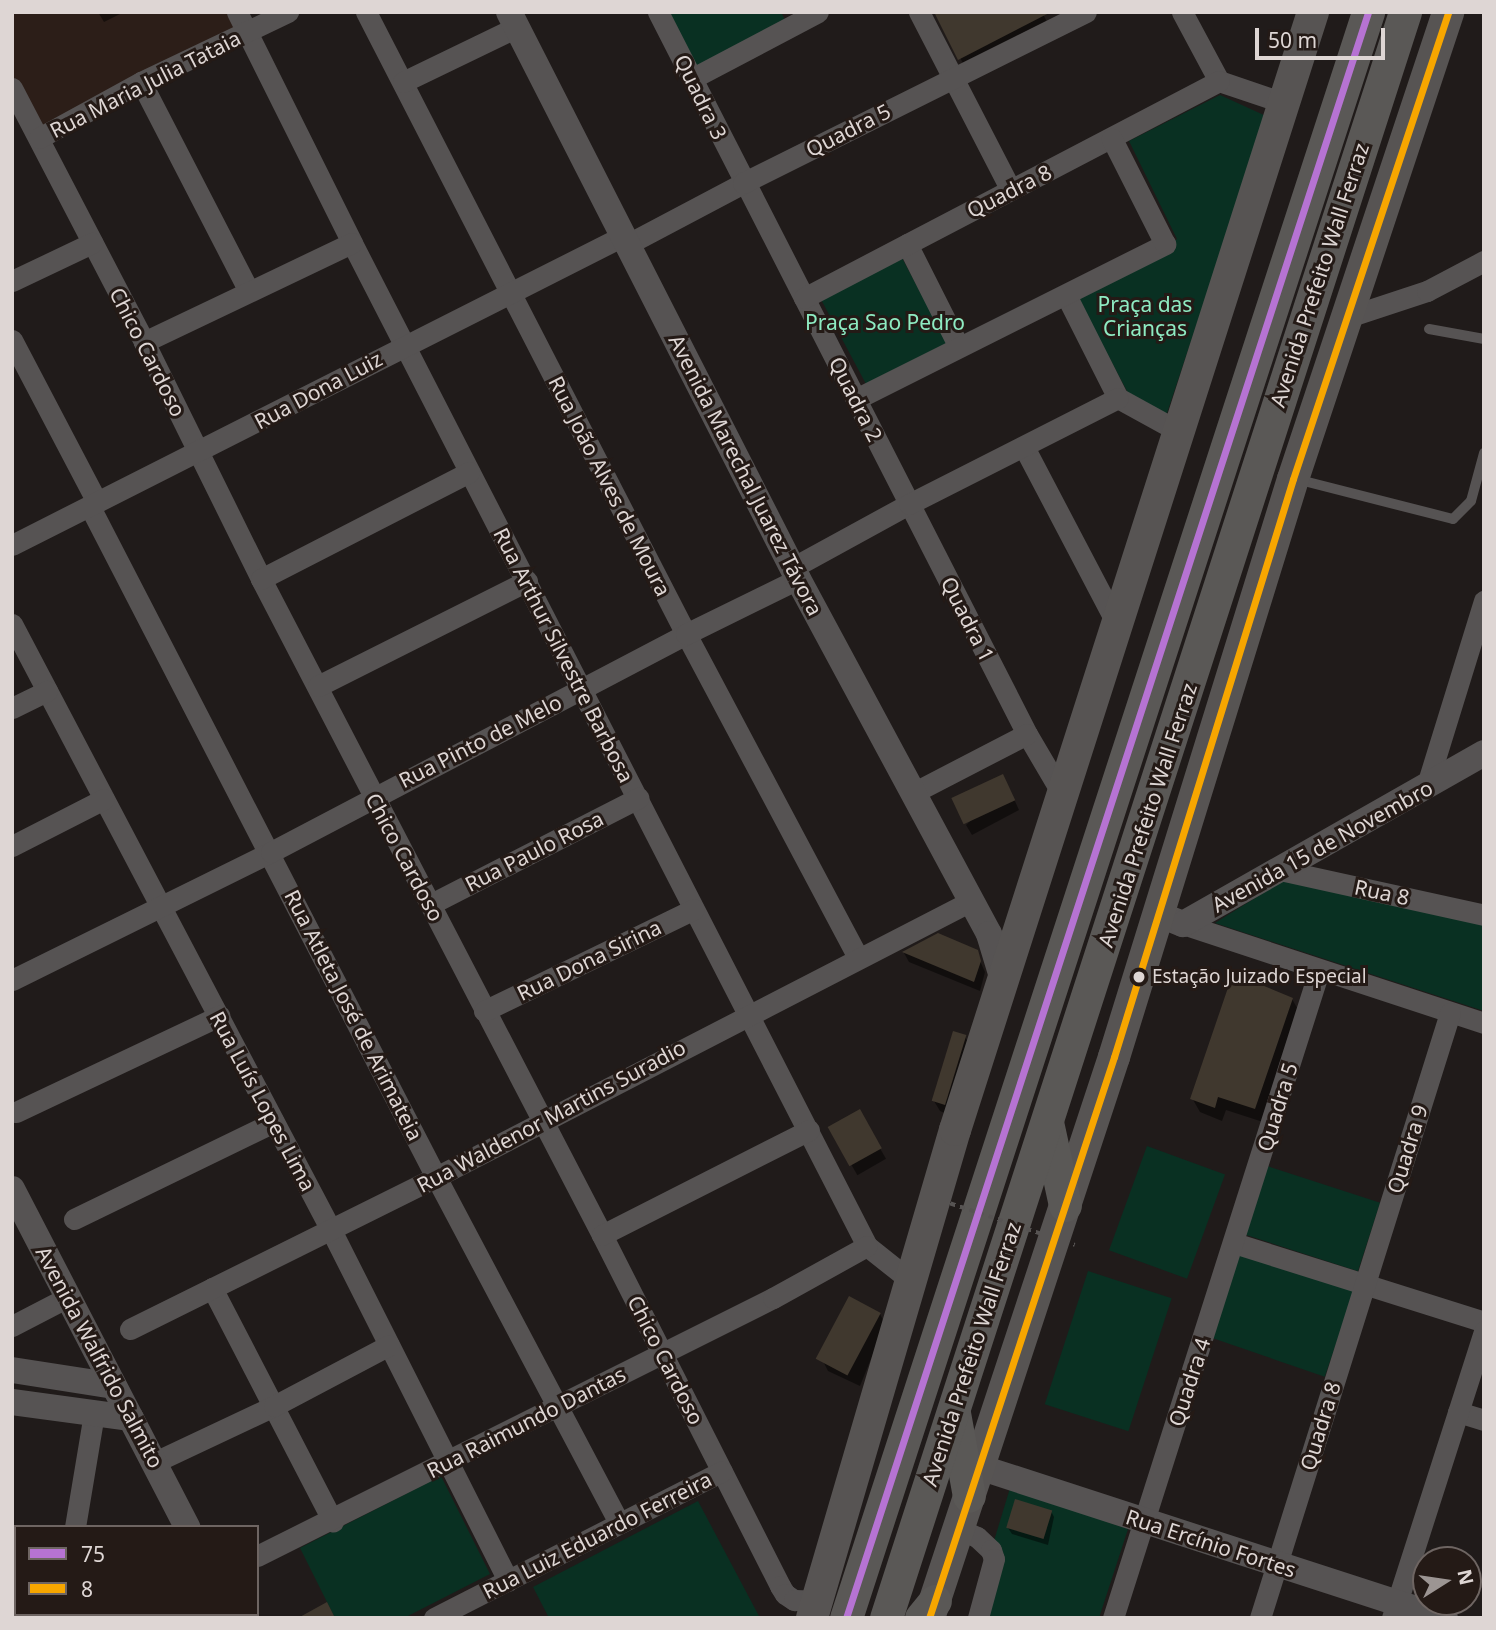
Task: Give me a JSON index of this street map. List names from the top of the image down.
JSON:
{
  "streets": {
    "highway": ["Avenida Prefeito Wall Ferraz"],
    "street": [
      "Rua Maria Julia Tataia",
      "Quadra 3",
      "Quadra 5",
      "Quadra 8",
      "Chico Cardoso",
      "Rua Dona Luiz",
      "Quadra 2",
      "Avenida Marechal Juarez Távora",
      "Rua João Alves de Moura",
      "Quadra 1",
      "Rua Arthur Silvestre Barbosa",
      "Rua Pinto de Melo",
      "Avenida 15 de Novembro",
      "Rua Paulo Rosa",
      "Rua 8",
      "Rua Dona Sirina",
      "Rua Atleta José de Arimateia",
      "Rua Luís Lopes Lima",
      "Rua Waldenor Martins Suradio",
      "Quadra 9",
      "Avenida Walfrido Salmito",
      "Quadra 4",
      "Rua Raimundo Dantas",
      "Rua Luiz Eduardo Ferreira",
      "Rua Ercínio Fortes"
    ]
  },
  "crossings": [
    ["Rua Maria Julia Tataia", "Chico Cardoso"],
    ["Rua Maria Julia Tataia", "Rua Arthur Silvestre Barbosa"],
    ["Quadra 3", "Quadra 5"],
    ["Quadra 3", "Rua Dona Luiz"],
    ["Quadra 3", "Quadra 2"],
    ["Quadra 5", "Rua Dona Luiz"],
    ["Quadra 5", "Quadra 2"],
    ["Quadra 5", "Quadra 4"],
    ["Quadra 8", "Quadra 2"],
    ["Quadra 8", "Quadra 9"],
    ["Quadra 8", "Rua Ercínio Fortes"],
    ["Avenida Prefeito Wall Ferraz", "Avenida 15 de Novembro"],
    ["Avenida Prefeito Wall Ferraz", "Rua Ercínio Fortes"],
    ["Chico Cardoso", "Rua Dona Luiz"],
    ["Chico Cardoso", "Rua Pinto de Melo"],
    ["Chico Cardoso", "Rua Paulo Rosa"],
    ["Chico Cardoso", "Rua Dona Sirina"],
    ["Chico Cardoso", "Rua Waldenor Martins Suradio"],
    ["Chico Cardoso", "Rua Raimundo Dantas"],
    ["Chico Cardoso", "Rua Luiz Eduardo Ferreira"],
    ["Rua Dona Luiz", "Quadra 2"],
    ["Rua Dona Luiz", "Avenida Marechal Juarez Távora"],
    ["Rua Dona Luiz", "Rua João Alves de Moura"],
    ["Rua Dona Luiz", "Rua Arthur Silvestre Barbosa"],
    ["Rua Dona Luiz", "Rua Atleta José de Arimateia"],
    ["Quadra 2", "Quadra 1"],
    ["Quadra 2", "Rua Pinto de Melo"],
    ["Avenida Marechal Juarez Távora", "Rua Pinto de Melo"],
    ["Avenida Marechal Juarez Távora", "Rua Waldenor Martins Suradio"],
    ["Rua João Alves de Moura", "Rua Pinto de Melo"],
    ["Rua João Alves de Moura", "Rua Waldenor Martins Suradio"],
    ["Quadra 1", "Rua Pinto de Melo"],
    ["Rua Arthur Silvestre Barbosa", "Rua Pinto de Melo"],
    ["Rua Arthur Silvestre Barbosa", "Rua Paulo Rosa"],
    ["Rua Arthur Silvestre Barbosa", "Rua Dona Sirina"],
    ["Rua Arthur Silvestre Barbosa", "Rua Waldenor Martins Suradio"],
    ["Rua Arthur Silvestre Barbosa", "Rua Raimundo Dantas"],
    ["Rua Pinto de Melo", "Rua Atleta José de Arimateia"],
    ["Rua Pinto de Melo", "Rua Luís Lopes Lima"],
    ["Avenida 15 de Novembro", "Rua 8"],
    ["Rua Atleta José de Arimateia", "Rua Waldenor Martins Suradio"],
    ["Rua Atleta José de Arimateia", "Rua Raimundo Dantas"],
    ["Rua Atleta José de Arimateia", "Rua Luiz Eduardo Ferreira"],
    ["Rua Luís Lopes Lima", "Rua Waldenor Martins Suradio"],
    ["Rua Luís Lopes Lima", "Rua Raimundo Dantas"],
    ["Rua Luís Lopes Lima", "Rua Luiz Eduardo Ferreira"],
    ["Quadra 4", "Rua Ercínio Fortes"]
  ],
  "parks": ["Praça das Crianças", "Praça Sao Pedro"],
  "places": ["Estação Juizado Especial"],
  "lines": ["transit line 75", "transit line 8"],
  "legend": ["75", "8"],
  "scale_bar": "50 m",
  "north": "right"
}
